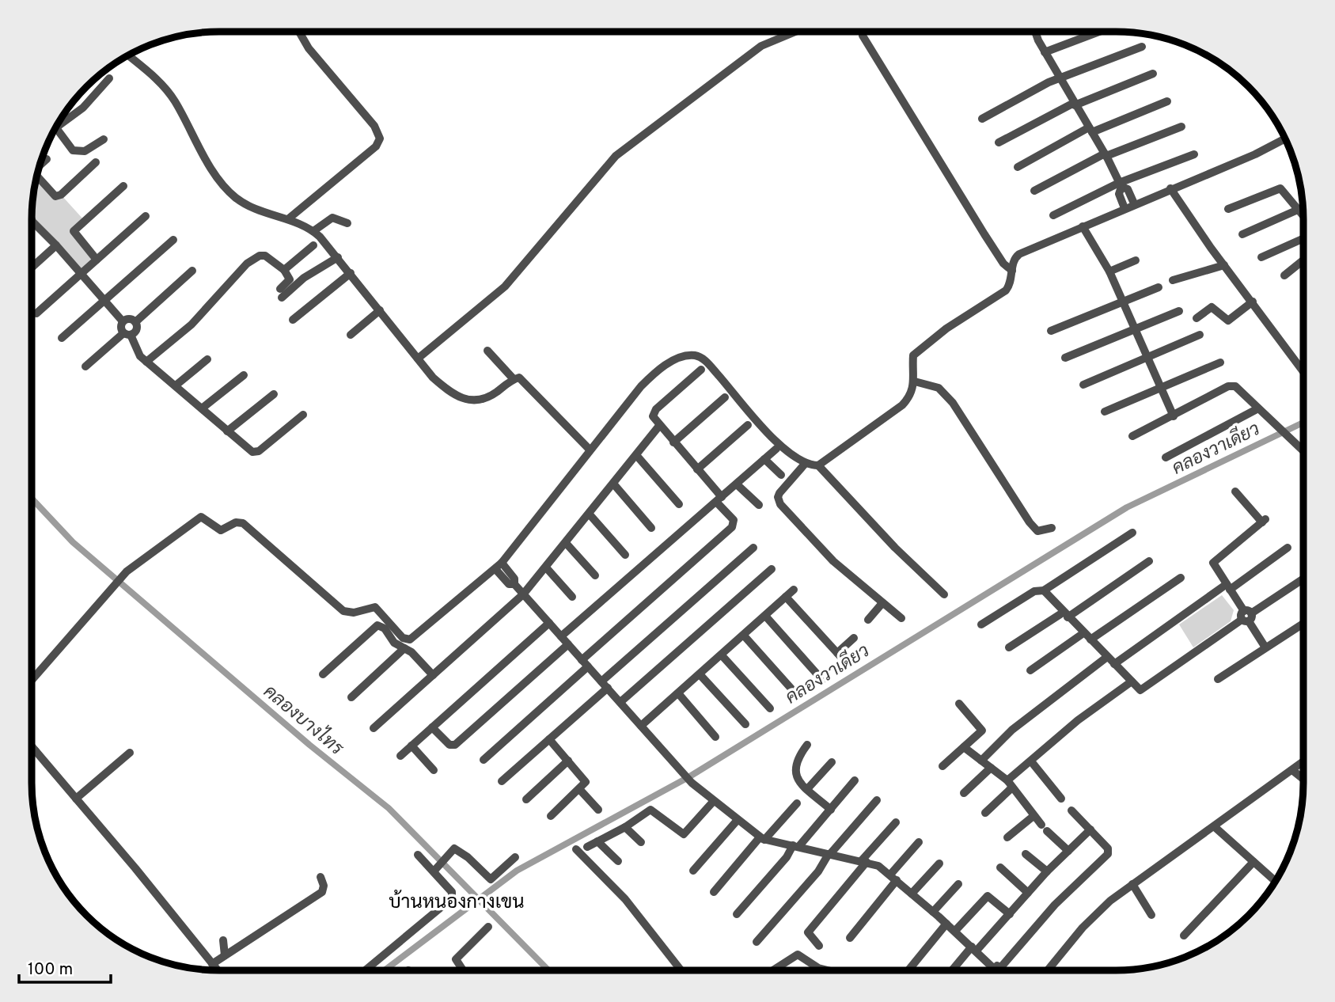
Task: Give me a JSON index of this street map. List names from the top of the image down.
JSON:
{
  "districts": ["บ้านหนองกางเขน"],
  "water": ["คลองวาเดียว", "คลองบางไทร"],
  "scale_bar": "100 m"
}
